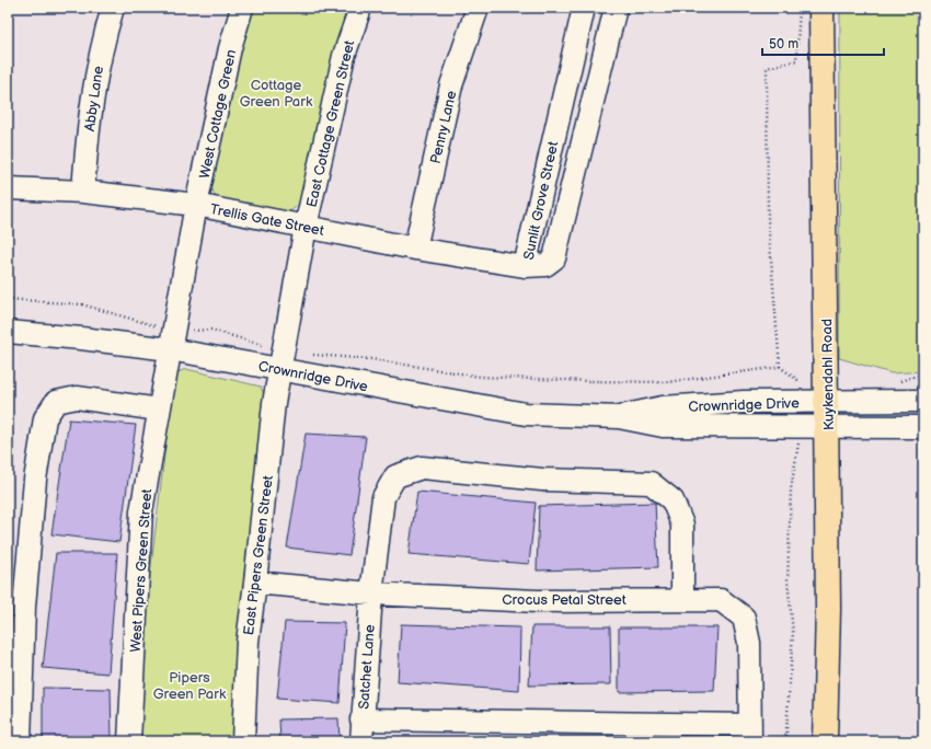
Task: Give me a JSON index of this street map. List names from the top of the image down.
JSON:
{
  "streets": {
    "main road": ["Kuykendahl Road"],
    "street": [
      "Abby Lane",
      "West Cottage Green",
      "East Cottage Green Street",
      "Penny Lane",
      "Sunlit Grove Street",
      "Trellis Gate Street",
      "Crownridge Drive",
      "East Pipers Green Street",
      "West Pipers Green Street",
      "Crocus Petal Street",
      "Satchet Lane"
    ]
  },
  "crossings": [
    ["Abby Lane", "Trellis Gate Street"],
    ["West Cottage Green", "Trellis Gate Street"],
    ["West Cottage Green", "Crownridge Drive"],
    ["West Cottage Green", "West Pipers Green Street"],
    ["East Cottage Green Street", "Trellis Gate Street"],
    ["East Cottage Green Street", "Crownridge Drive"],
    ["East Cottage Green Street", "East Pipers Green Street"],
    ["Penny Lane", "Trellis Gate Street"],
    ["Sunlit Grove Street", "Trellis Gate Street"],
    ["Kuykendahl Road", "Crownridge Drive"],
    ["Crownridge Drive", "East Pipers Green Street"],
    ["Crownridge Drive", "West Pipers Green Street"],
    ["East Pipers Green Street", "Crocus Petal Street"],
    ["Crocus Petal Street", "Satchet Lane"]
  ],
  "parks": ["Cottage Green Park", "Pipers Green Park"],
  "scale_bar": "50 m"
}
